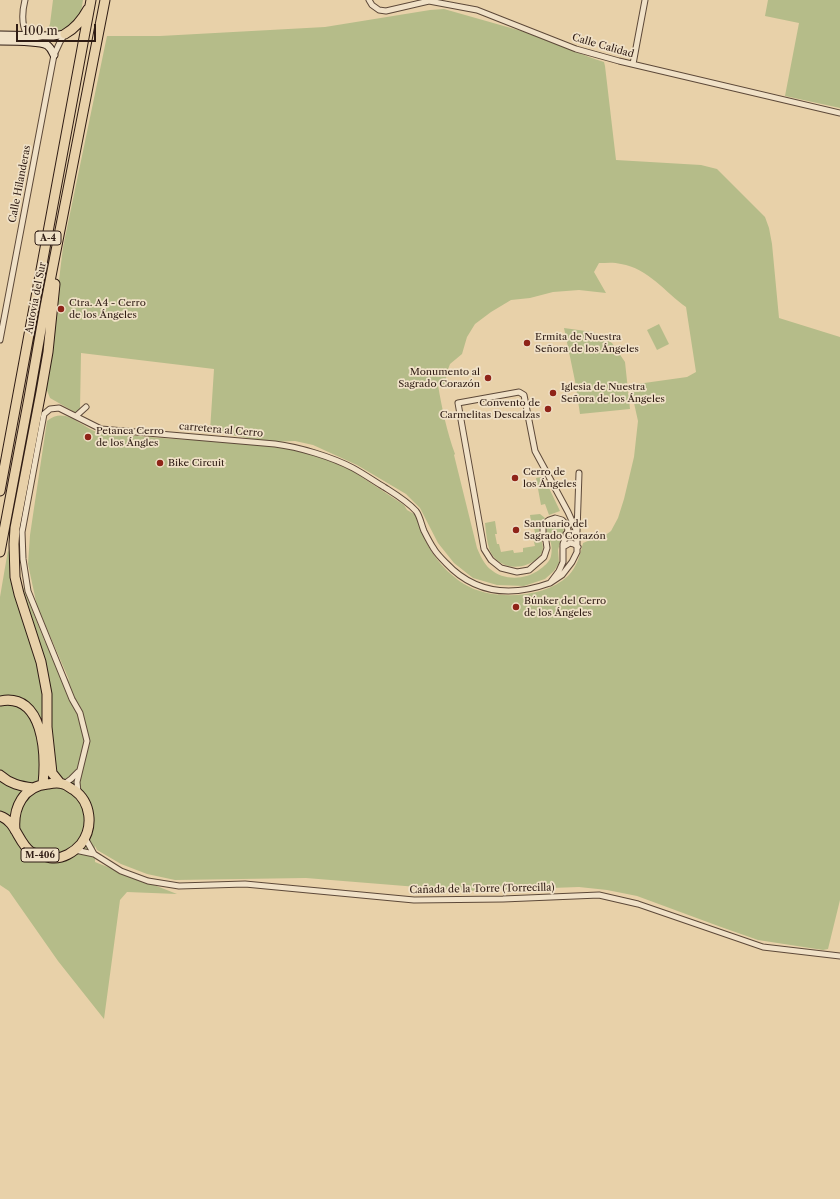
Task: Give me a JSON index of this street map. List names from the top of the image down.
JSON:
{
  "streets": {
    "highway": ["A-4", "Autovía del Sur", "M-406"],
    "street": [
      "Calle Calidad",
      "Calle Hilanderas",
      "carretera al Cerro",
      "Cañada de la Torre (Torrecilla)"
    ]
  },
  "crossings": [
    ["M-406", "Cañada de la Torre (Torrecilla)"]
  ],
  "places": [
    "Ctra. A4 - Cerro de los Ángeles",
    "Ermita de Nuestra Señora de los Ángeles",
    "Monumento al Sagrado Corazón",
    "Iglesia de Nuestra Señora de los Ángeles",
    "Convento de Carmelitas Descalzas",
    "Petanca Cerro de los Ángles",
    "Bike Circuit",
    "Cerro de los Ángeles",
    "Santuario del Sagrado Corazón",
    "Búnker del Cerro de los Ángeles"
  ],
  "scale_bar": "100 m"
}
